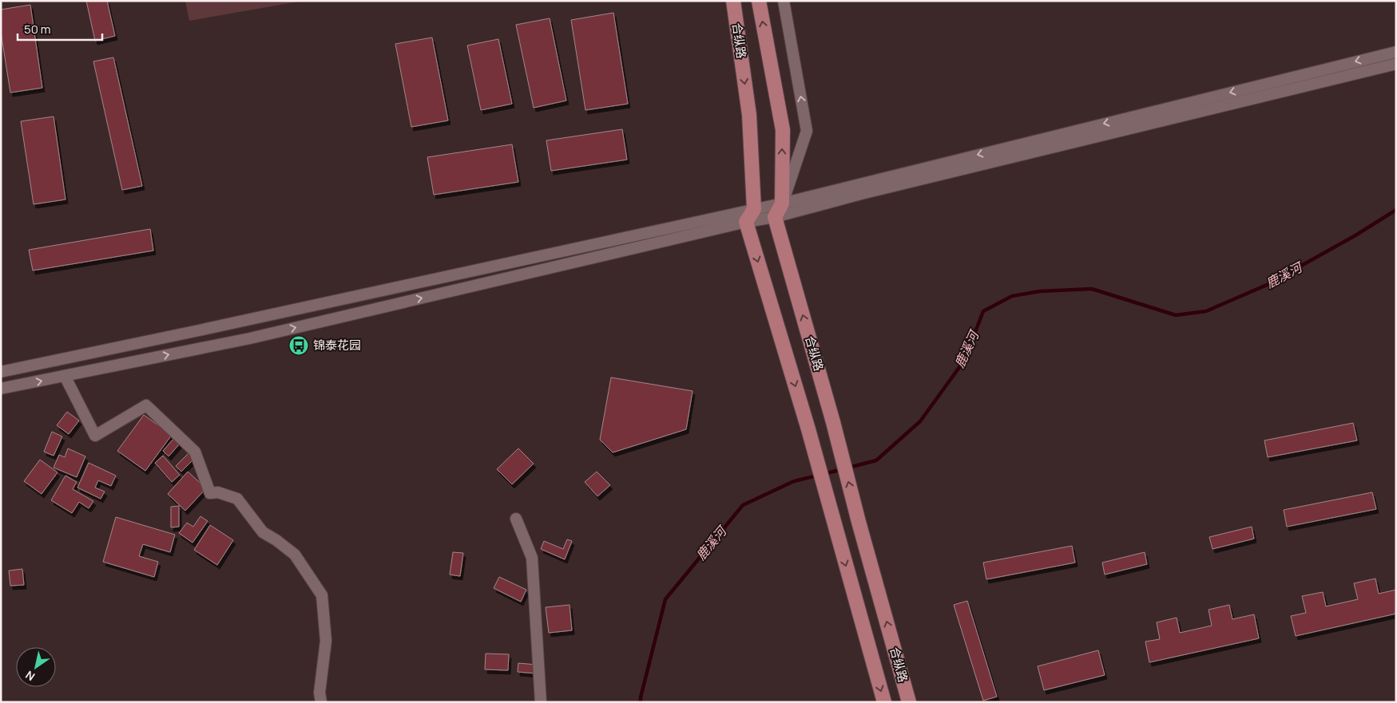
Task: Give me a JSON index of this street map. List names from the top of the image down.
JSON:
{
  "streets": {
    "main road": ["合纵路"]
  },
  "water": ["鹿溪河"],
  "places": {
    "bus stop": ["锦泰花园"]
  },
  "scale_bar": "50 m",
  "north": "bottom left"
}
